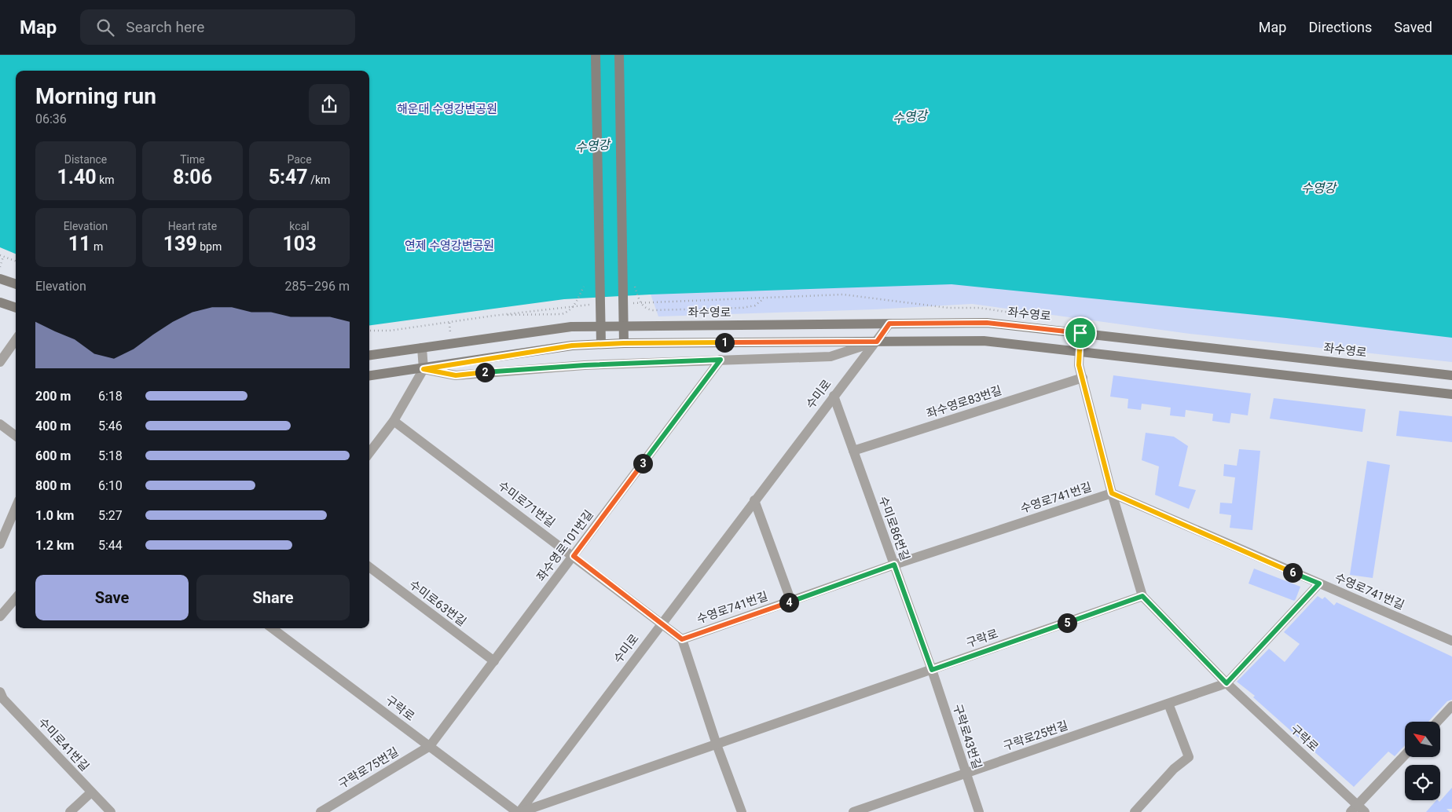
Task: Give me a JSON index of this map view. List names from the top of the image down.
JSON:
{
  "streets": {
    "main road": ["좌수영로"],
    "street": [
      "수미로",
      "좌수영로83번길",
      "수영로741번길",
      "수미로71번길",
      "수미로86번길",
      "좌수영로101번길",
      "수미로63번길",
      "구락로",
      "구락로25번길",
      "구락로43번길",
      "수미로41번길",
      "구락로75번길"
    ]
  },
  "crossings": [
    ["좌수영로", "수미로"],
    ["수미로", "수미로71번길"],
    ["수미로", "수미로86번길"],
    ["수미로", "구락로"],
    ["좌수영로83번길", "수미로86번길"],
    ["수영로741번길", "수미로86번길"],
    ["수미로71번길", "좌수영로101번길"],
    ["수미로86번길", "구락로"],
    ["수미로86번길", "구락로43번길"],
    ["좌수영로101번길", "수미로63번길"],
    ["좌수영로101번길", "구락로"],
    ["좌수영로101번길", "구락로75번길"],
    ["구락로", "구락로25번길"],
    ["구락로", "구락로43번길"],
    ["구락로", "구락로75번길"],
    ["구락로25번길", "구락로43번길"]
  ],
  "water": ["수영강"],
  "parks": ["해운대 수영강변공원", "연제 수영강변공원"],
  "north": "top left",
  "page": {
    "header": "Map",
    "search": "Search here",
    "nav": ["Map", "Directions", "Saved"],
    "heading": ["Morning run", "06:36"],
    "stats": [
      ["Distance", "1.40 km"],
      ["Time", "8:06"],
      ["Pace", "5:47 /km"],
      ["Elevation", "11 m"],
      ["Heart rate", "139 bpm"],
      ["kcal", "103"]
    ],
    "chart": ["Elevation", "285–296 m"],
    "pins": [
      "1",
      "2",
      "3",
      "6",
      "4",
      "5"
    ],
    "list": [
      {
        "name": "200 m",
        "note": "6:18"
      },
      {
        "name": "400 m",
        "note": "5:46"
      },
      {
        "name": "600 m",
        "note": "5:18"
      },
      {
        "name": "800 m",
        "note": "6:10"
      },
      {
        "name": "1.0 km",
        "note": "5:27"
      },
      {
        "name": "1.2 km",
        "note": "5:44"
      }
    ],
    "buttons": ["Save", "Share"]
  }
}
